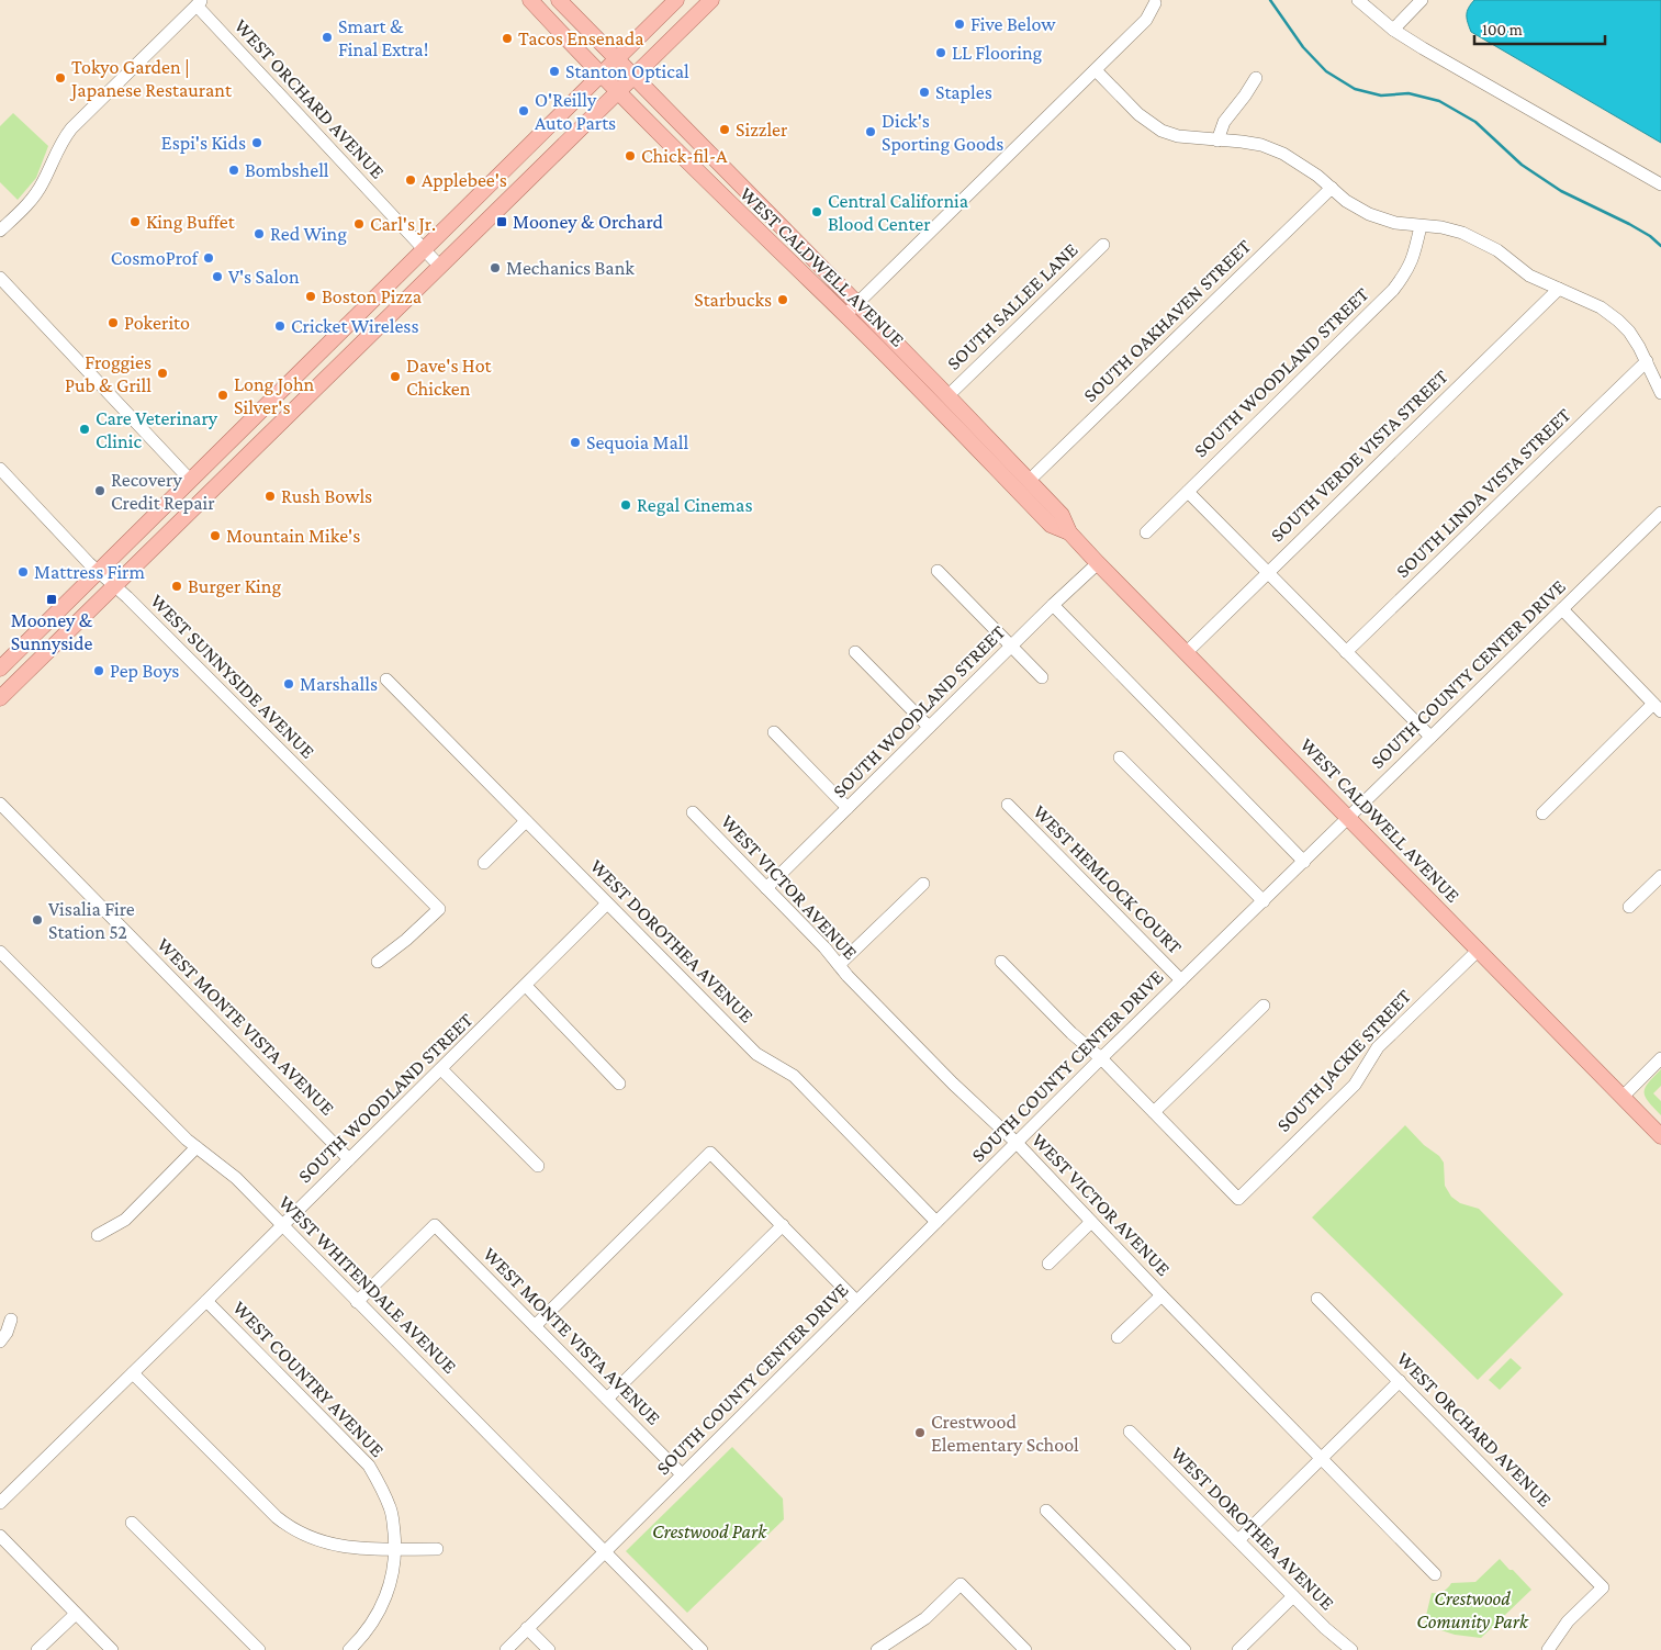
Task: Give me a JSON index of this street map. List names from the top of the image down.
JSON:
{
  "streets": {
    "main road": ["WEST CALDWELL AVENUE"],
    "street": [
      "WEST ORCHARD AVENUE",
      "SOUTH SALLEE LANE",
      "SOUTH OAKHAVEN STREET",
      "SOUTH WOODLAND STREET",
      "SOUTH VERDE VISTA STREET",
      "SOUTH LINDA VISTA STREET",
      "SOUTH COUNTY CENTER DRIVE",
      "WEST SUNNYSIDE AVENUE",
      "WEST HEMLOCK COURT",
      "WEST VICTOR AVENUE",
      "WEST DOROTHEA AVENUE",
      "WEST MONTE VISTA AVENUE",
      "SOUTH JACKIE STREET",
      "WEST WHITENDALE AVENUE",
      "WEST COUNTRY AVENUE"
    ]
  },
  "crossings": [
    ["WEST CALDWELL AVENUE", "SOUTH SALLEE LANE"],
    ["WEST CALDWELL AVENUE", "SOUTH OAKHAVEN STREET"],
    ["WEST CALDWELL AVENUE", "SOUTH WOODLAND STREET"],
    ["WEST CALDWELL AVENUE", "SOUTH VERDE VISTA STREET"],
    ["WEST CALDWELL AVENUE", "SOUTH COUNTY CENTER DRIVE"],
    ["WEST CALDWELL AVENUE", "SOUTH JACKIE STREET"],
    ["SOUTH WOODLAND STREET", "WEST VICTOR AVENUE"],
    ["SOUTH WOODLAND STREET", "WEST DOROTHEA AVENUE"],
    ["SOUTH WOODLAND STREET", "WEST MONTE VISTA AVENUE"],
    ["SOUTH WOODLAND STREET", "WEST WHITENDALE AVENUE"],
    ["SOUTH WOODLAND STREET", "WEST COUNTRY AVENUE"],
    ["SOUTH COUNTY CENTER DRIVE", "WEST HEMLOCK COURT"],
    ["SOUTH COUNTY CENTER DRIVE", "WEST VICTOR AVENUE"],
    ["SOUTH COUNTY CENTER DRIVE", "WEST DOROTHEA AVENUE"],
    ["SOUTH COUNTY CENTER DRIVE", "WEST MONTE VISTA AVENUE"],
    ["SOUTH COUNTY CENTER DRIVE", "WEST WHITENDALE AVENUE"],
    ["WEST MONTE VISTA AVENUE", "WEST WHITENDALE AVENUE"]
  ],
  "parks": ["Crestwood Park", "Crestwood Comunity Park"],
  "places": {
    "other": [
      "Five Below",
      "Smart & Final Extra!",
      "Tacos Ensenada",
      "LL Flooring",
      "Stanton Optical",
      "Tokyo Garden | Japanese Restaurant",
      "Staples",
      "O'Reilly Auto Parts",
      "Sizzler",
      "Dick's Sporting Goods",
      "Espi's Kids",
      "Chick-fil-A",
      "Bombshell",
      "Applebee's",
      "Central California Blood Center",
      "King Buffet",
      "Carl's Jr.",
      "Red Wing",
      "CosmoProf",
      "Mechanics Bank",
      "V's Salon",
      "Boston Pizza",
      "Starbucks",
      "Pokerito",
      "Cricket Wireless",
      "Froggies Pub & Grill",
      "Dave's Hot Chicken",
      "Long John Silver's",
      "Care Veterinary Clinic",
      "Sequoia Mall",
      "Recovery Credit Repair",
      "Rush Bowls",
      "Regal Cinemas",
      "Mountain Mike's",
      "Mattress Firm",
      "Burger King",
      "Pep Boys",
      "Marshalls",
      "Visalia Fire Station 52",
      "Crestwood Elementary School"
    ],
    "transit": ["Mooney & Orchard", "Mooney & Sunnyside"]
  },
  "scale_bar": "100 m"
}
